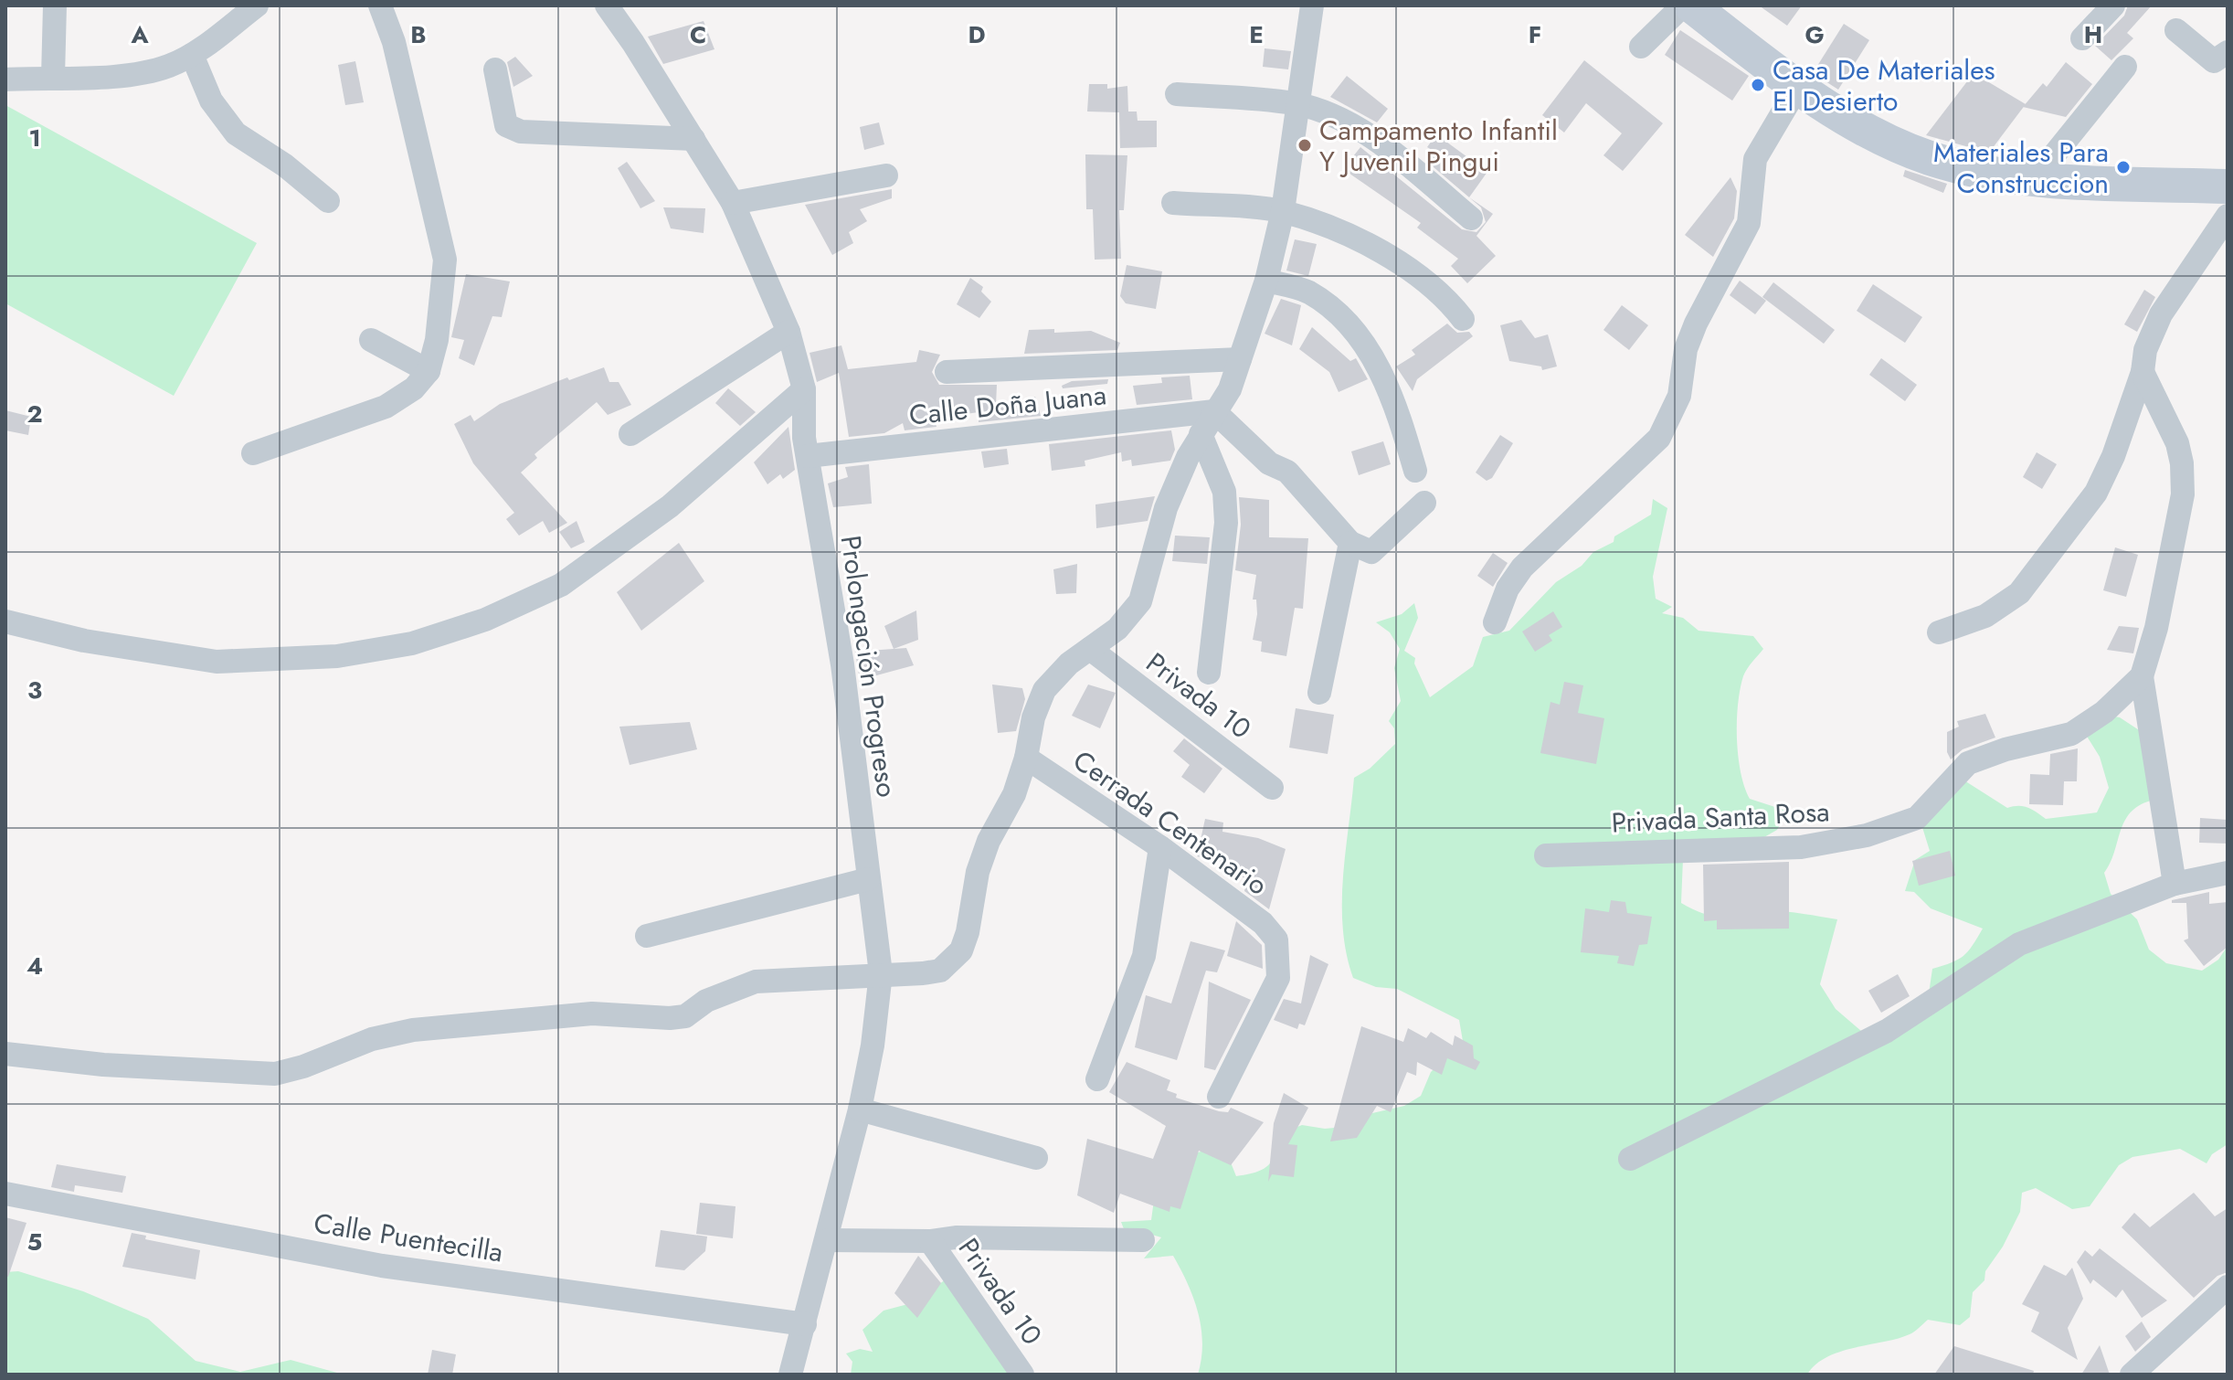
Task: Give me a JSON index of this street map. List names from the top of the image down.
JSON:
{
  "streets": {
    "street": [
      "Calle Doña Juana",
      "Prolongación Progreso",
      "Privada 10",
      "Privada Santa Rosa",
      "Cerrada Centenario",
      "Calle Puentecilla"
    ]
  },
  "crossings": [
    ["Calle Doña Juana", "Prolongación Progreso"],
    ["Prolongación Progreso", "Privada 10"],
    ["Prolongación Progreso", "Calle Puentecilla"]
  ],
  "places": ["Casa De Materiales El Desierto", "Campamento Infantil Y Juvenil Pingui", "Materiales Para Construccion"],
  "grid": {
    "columns": [
      "A",
      "B",
      "C",
      "D",
      "E",
      "F",
      "G",
      "H"
    ],
    "rows": [
      "1",
      "2",
      "3",
      "4",
      "5"
    ]
  }
}
